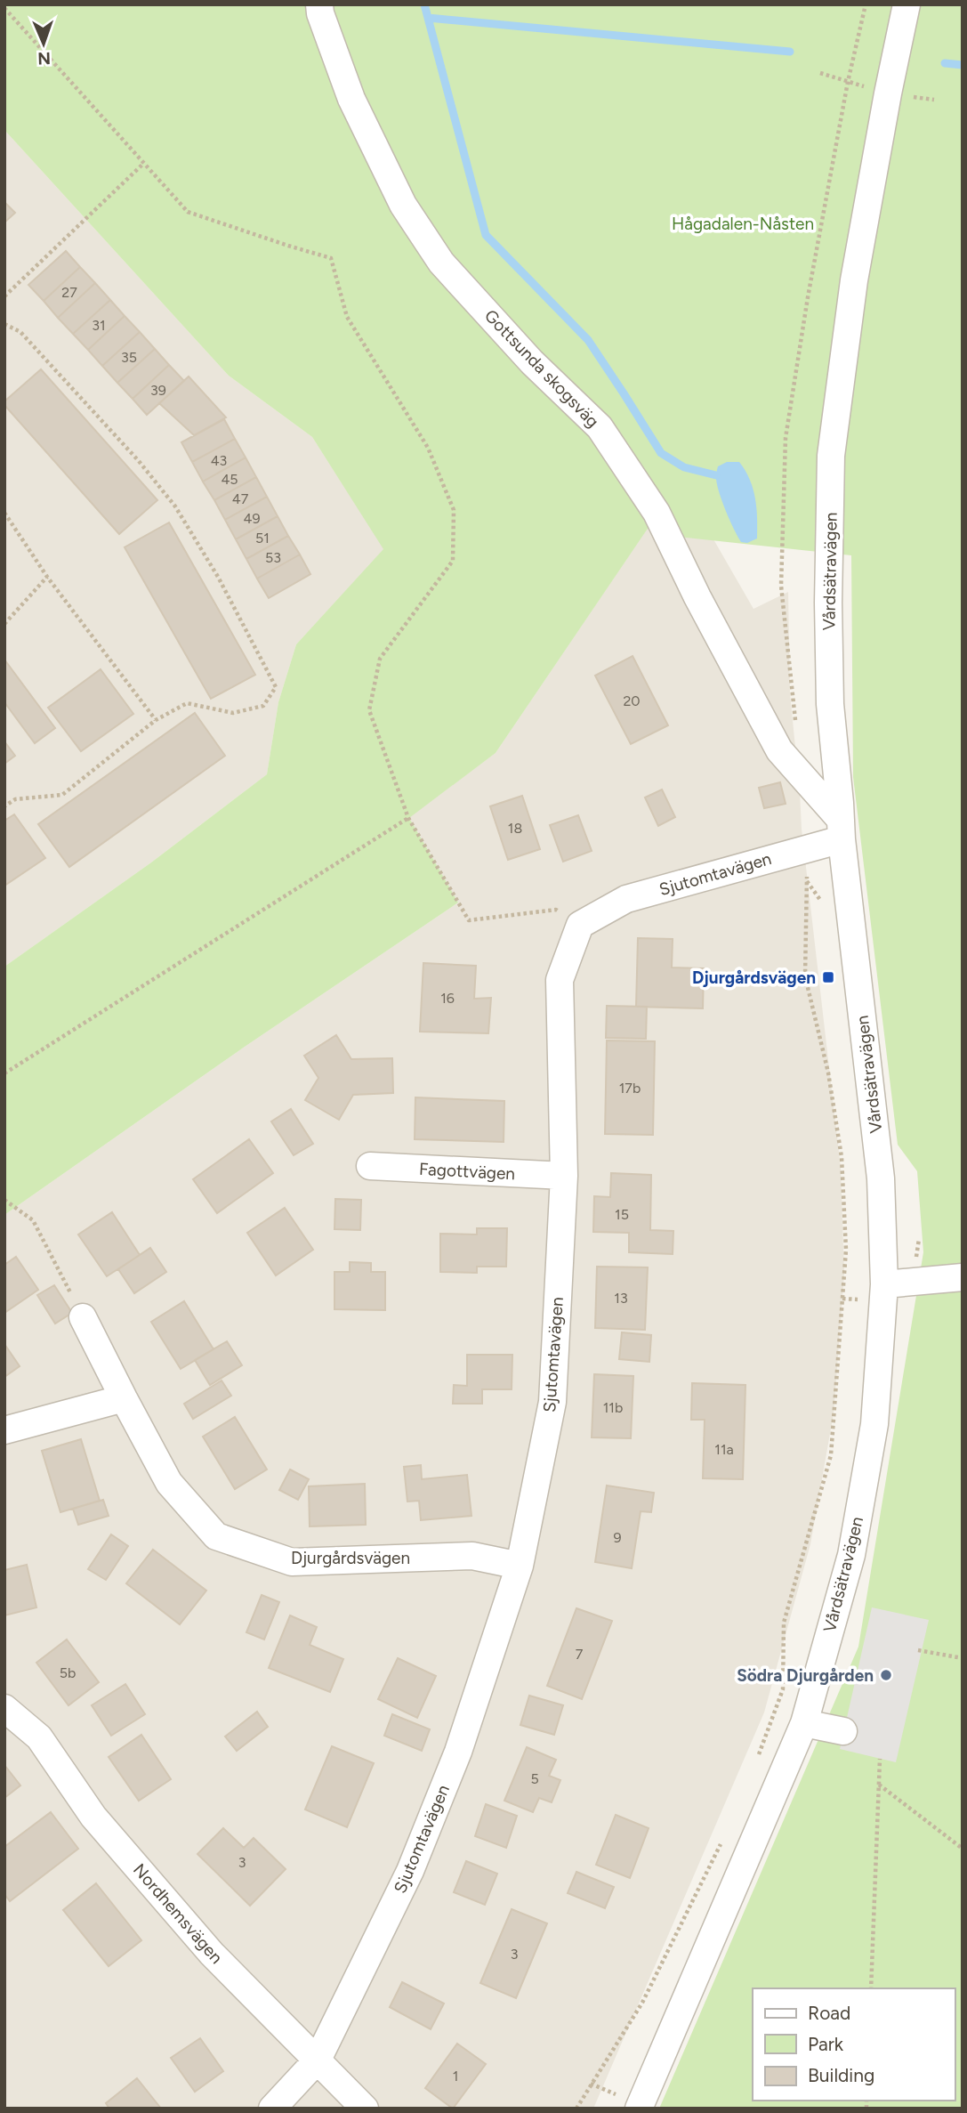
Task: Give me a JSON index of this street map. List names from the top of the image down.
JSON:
{
  "streets": {
    "street": [
      "Gottsunda skogsväg",
      "Vårdsätravägen",
      "Sjutomtavägen",
      "Fagottvägen",
      "Djurgårdsvägen",
      "Nordhemsvägen"
    ]
  },
  "crossings": [
    ["Gottsunda skogsväg", "Vårdsätravägen"],
    ["Gottsunda skogsväg", "Sjutomtavägen"],
    ["Vårdsätravägen", "Sjutomtavägen"],
    ["Sjutomtavägen", "Fagottvägen"],
    ["Sjutomtavägen", "Djurgårdsvägen"],
    ["Sjutomtavägen", "Nordhemsvägen"]
  ],
  "parks": ["Hågadalen-Nåsten"],
  "places": {
    "transit": ["Djurgårdsvägen"],
    "other": ["Södra Djurgården"]
  },
  "house_numbers": [
    "27",
    "31",
    "35",
    "39",
    "43",
    "45",
    "47",
    "49",
    "51",
    "53",
    "20",
    "18",
    "16",
    "17b",
    "15",
    "13",
    "11b",
    "11a",
    "9",
    "7",
    "5b",
    "5",
    "3",
    "3",
    "1"
  ],
  "legend": ["Road", "Park", "Building"],
  "north": "bottom"
}
